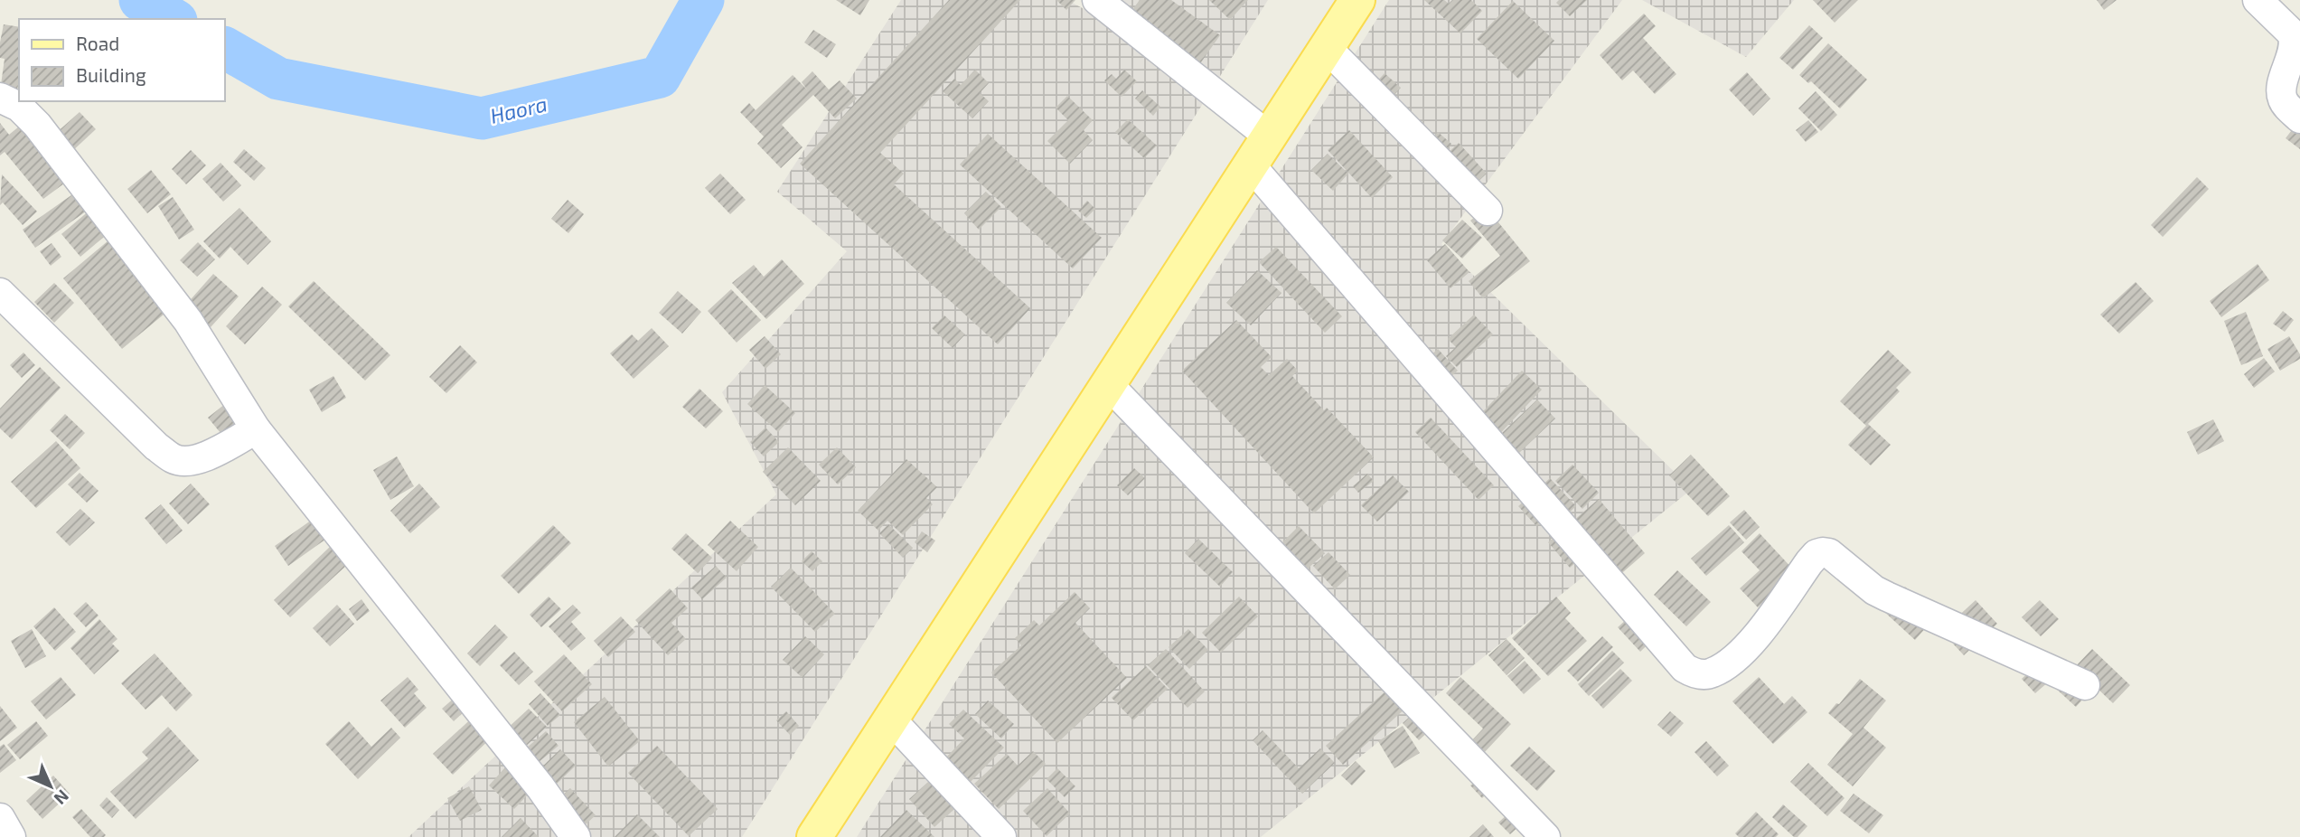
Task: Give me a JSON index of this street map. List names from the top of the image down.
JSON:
{
  "water": ["Haora"],
  "legend": ["Road", "Building"],
  "north": "bottom right"
}
